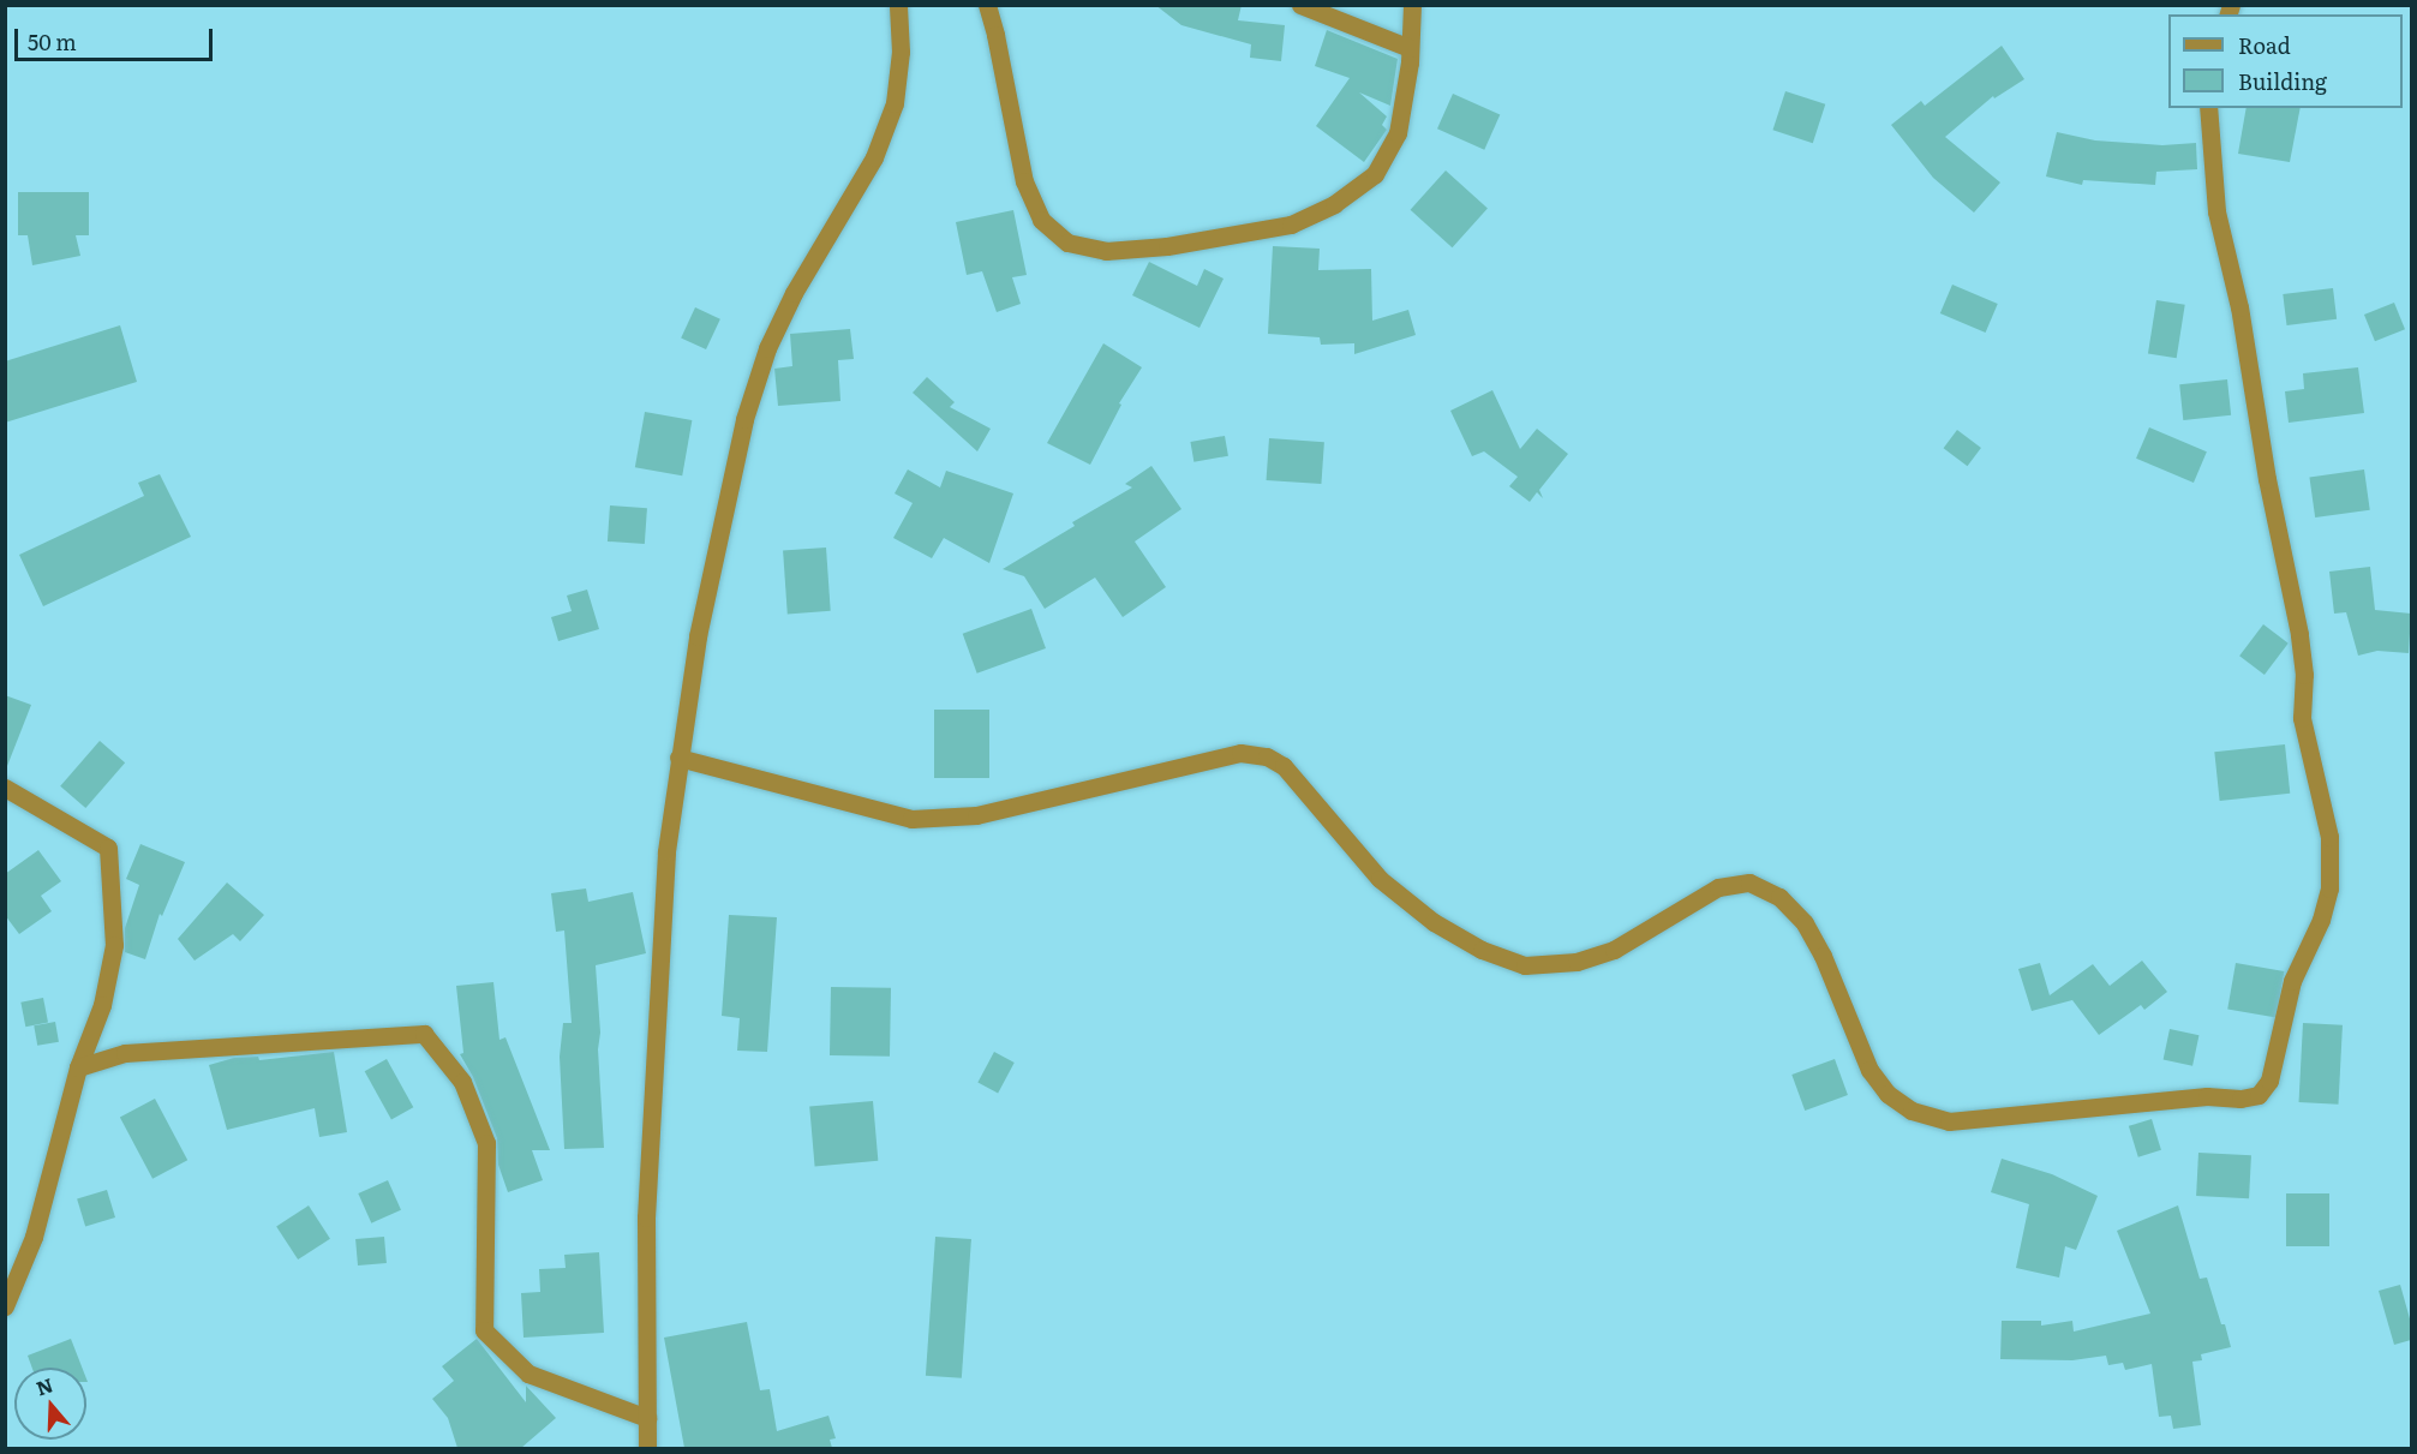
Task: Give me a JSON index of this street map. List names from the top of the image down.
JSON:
{
  "legend": ["Road", "Building"],
  "scale_bar": "50 m",
  "north": "top"
}
